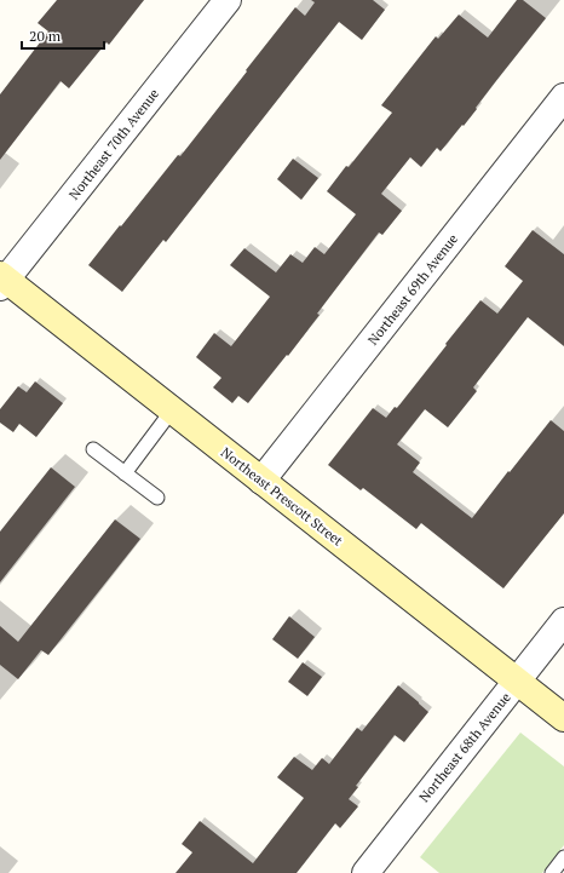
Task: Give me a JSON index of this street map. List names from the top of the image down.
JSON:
{
  "streets": {
    "street": [
      "Northeast 70th Avenue",
      "Northeast 69th Avenue",
      "Northeast Prescott Street",
      "Northeast 68th Avenue"
    ]
  },
  "crossings": [
    ["Northeast 70th Avenue", "Northeast Prescott Street"],
    ["Northeast 69th Avenue", "Northeast Prescott Street"],
    ["Northeast Prescott Street", "Northeast 68th Avenue"]
  ],
  "scale_bar": "20 m"
}
